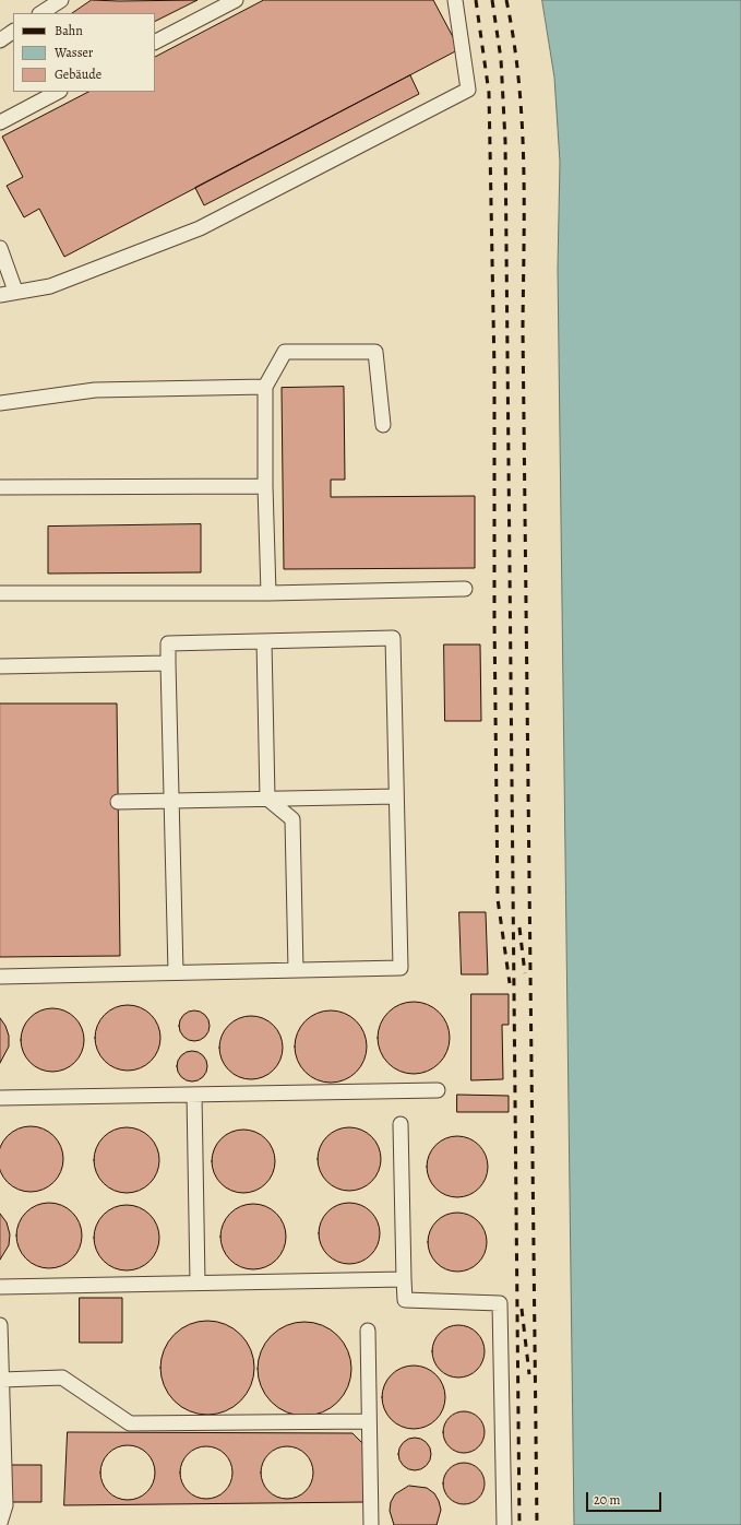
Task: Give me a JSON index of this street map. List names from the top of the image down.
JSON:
{
  "legend": ["Bahn", "Wasser", "Gebäude"],
  "scale_bar": "20 m"
}
